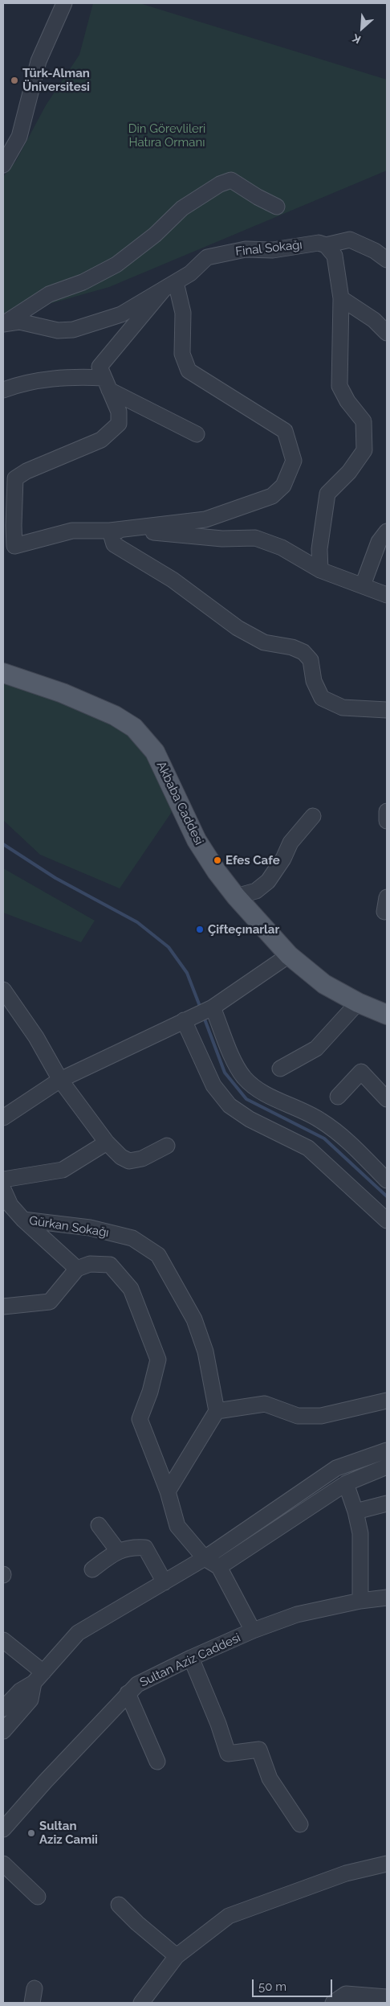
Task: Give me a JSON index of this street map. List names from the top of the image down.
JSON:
{
  "streets": {
    "main road": ["Akbaba Caddesi"],
    "street": ["Final Sokağı", "Gürkan Sokağı", "Sultan Aziz Caddesi"]
  },
  "parks": ["Din Görevlileri Hatıra Ormanı"],
  "places": [
    "Türk-Alman Üniversitesi",
    "Efes Cafe",
    "Çifteçınarlar",
    "Sultan Aziz Camii"
  ],
  "scale_bar": "50 m",
  "north": "bottom left"
}
